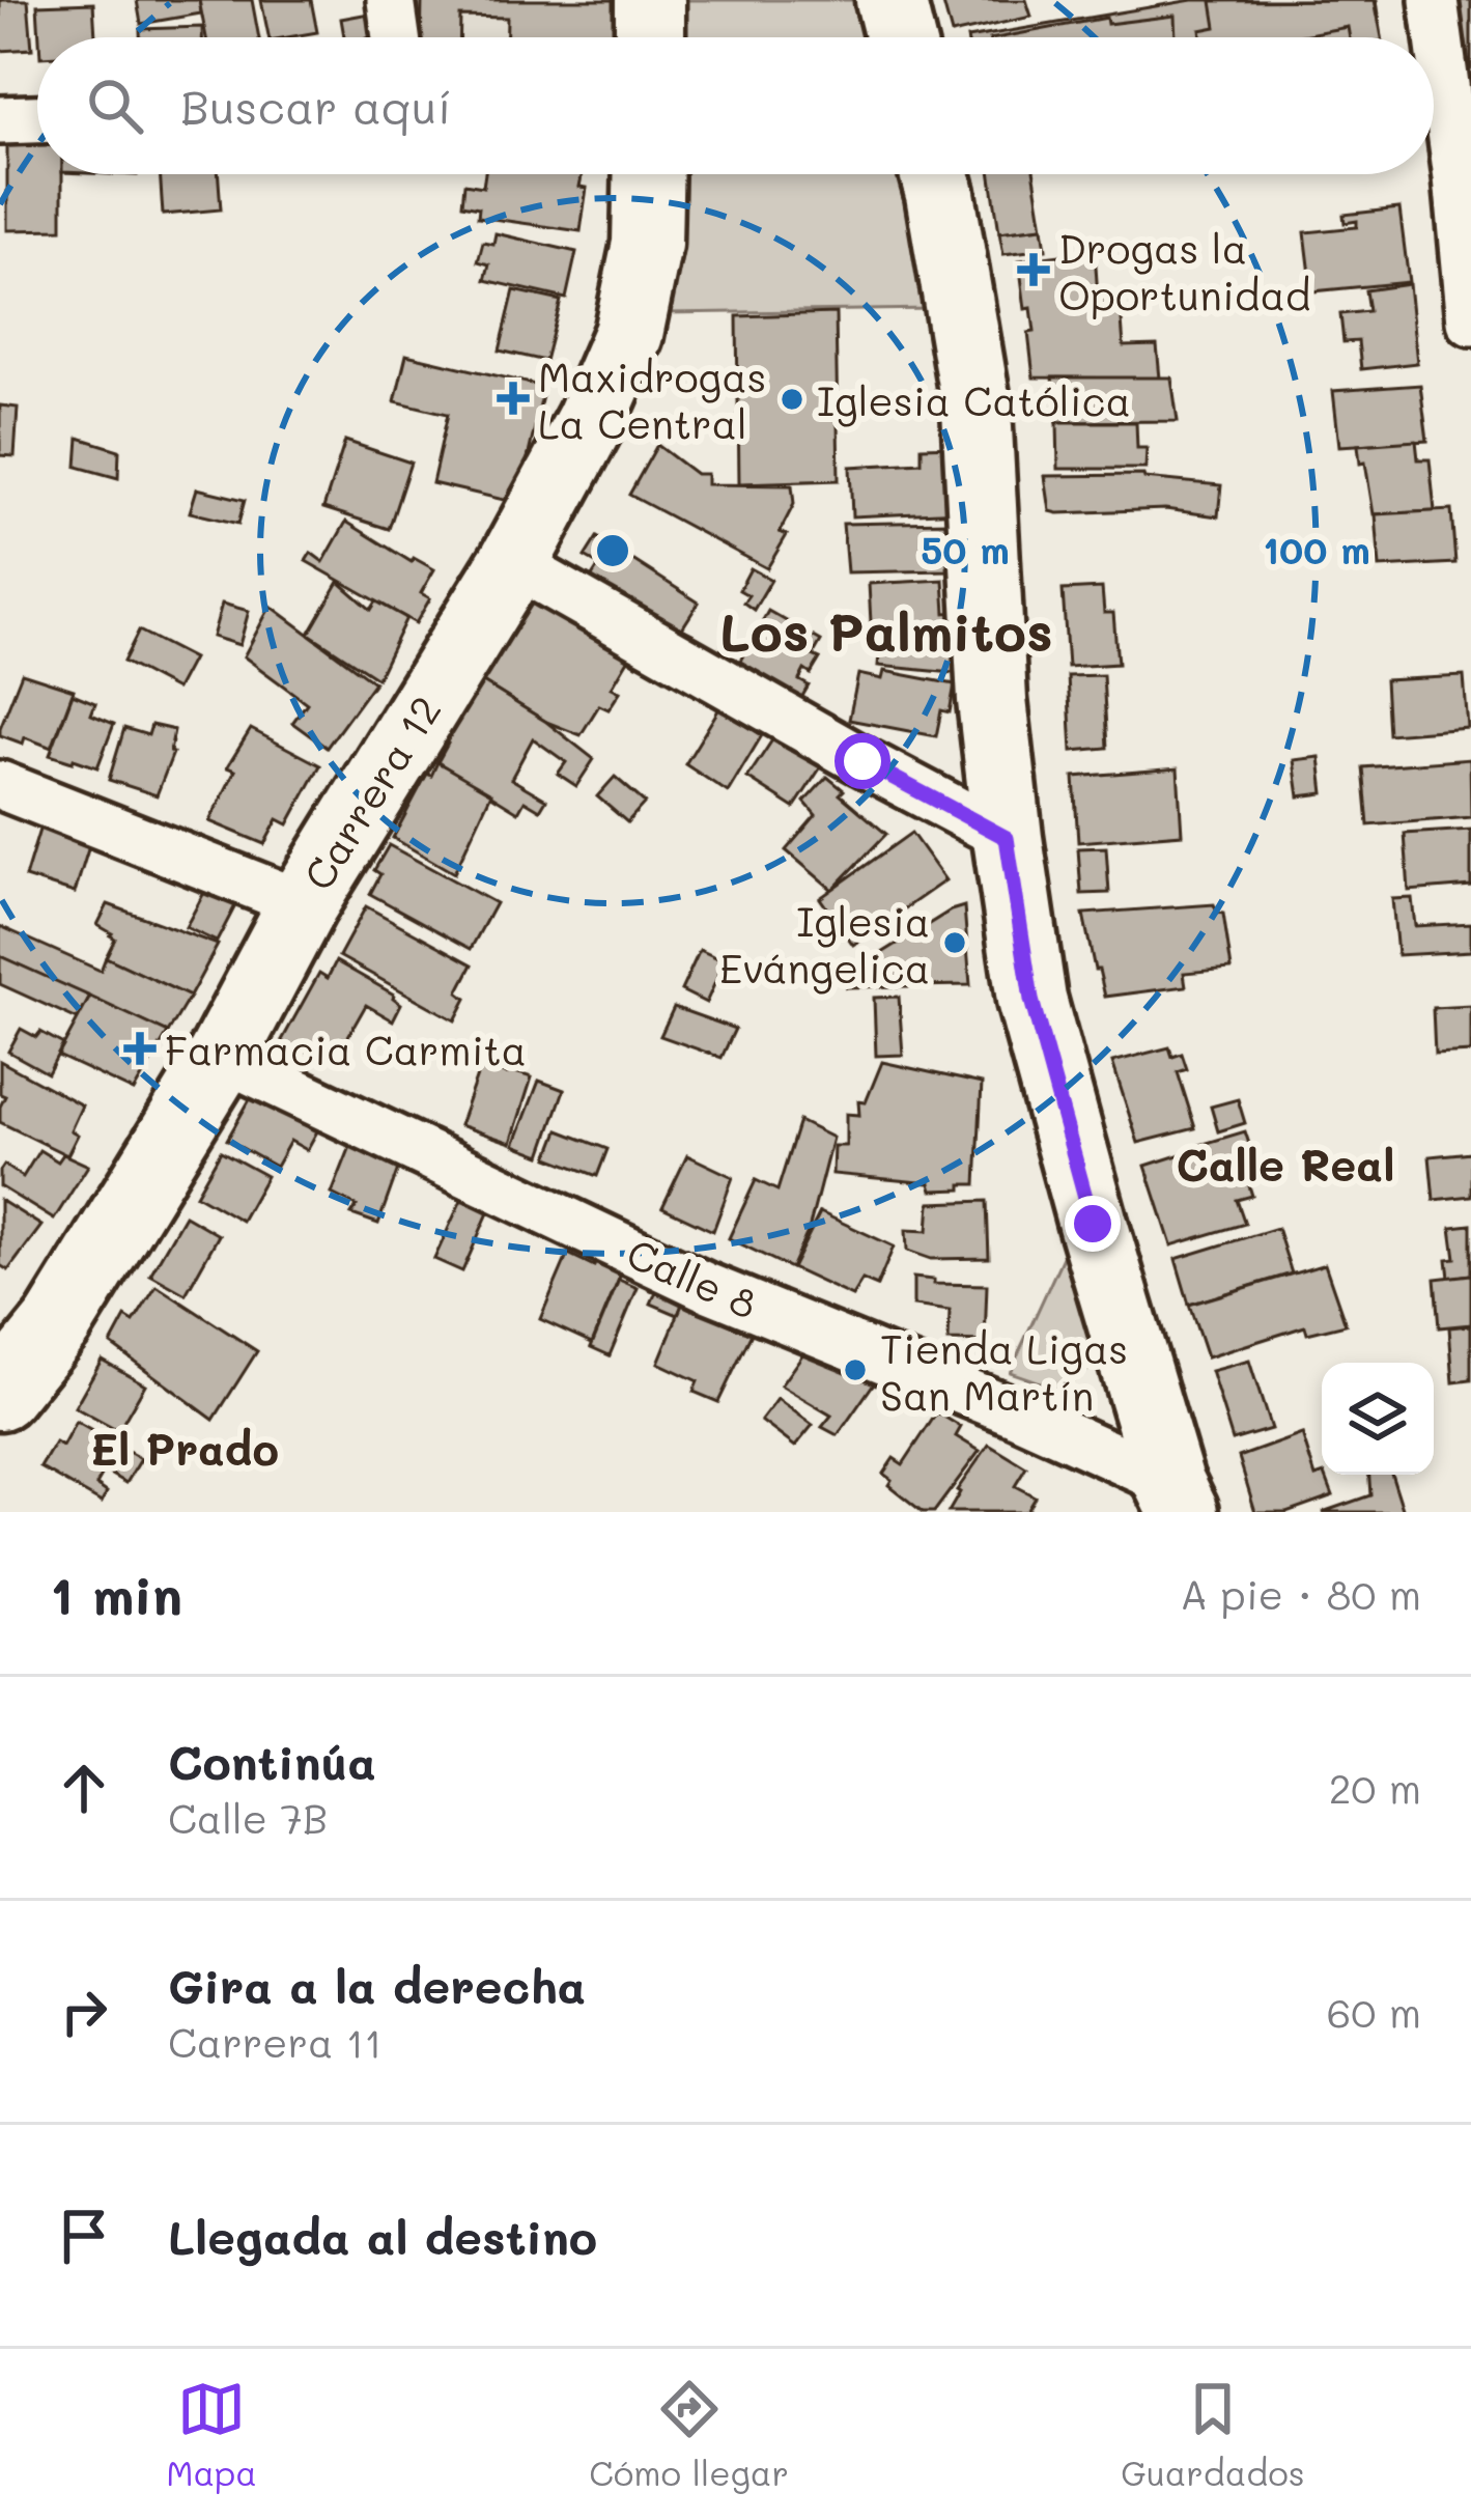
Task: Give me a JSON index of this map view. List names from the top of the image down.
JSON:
{
  "streets": {
    "street": ["Carrera 12", "Calle 8"]
  },
  "crossings": [
    ["Carrera 12", "Calle 8"]
  ],
  "districts": ["Los Palmitos", "Calle Real", "El Prado"],
  "places": {
    "health": ["Drogas la Oportunidad", "Maxidrogas La Central", "Farmacia Carmita"],
    "other": ["Iglesia Católica", "Iglesia Evángelica", "Tienda Ligas San Martín"]
  },
  "page": {
    "search": "Buscar aquí",
    "heading": ["1 min", "A pie · 80 m"],
    "list": [
      ["Continúa", "Calle 7B", "20 m"],
      ["Gira a la derecha", "Carrera 11", "60 m"],
      "Llegada al destino"
    ],
    "nav": ["Mapa", "Cómo llegar", "Guardados"]
  },
  "rings": ["50 m", "100 m"]
}
